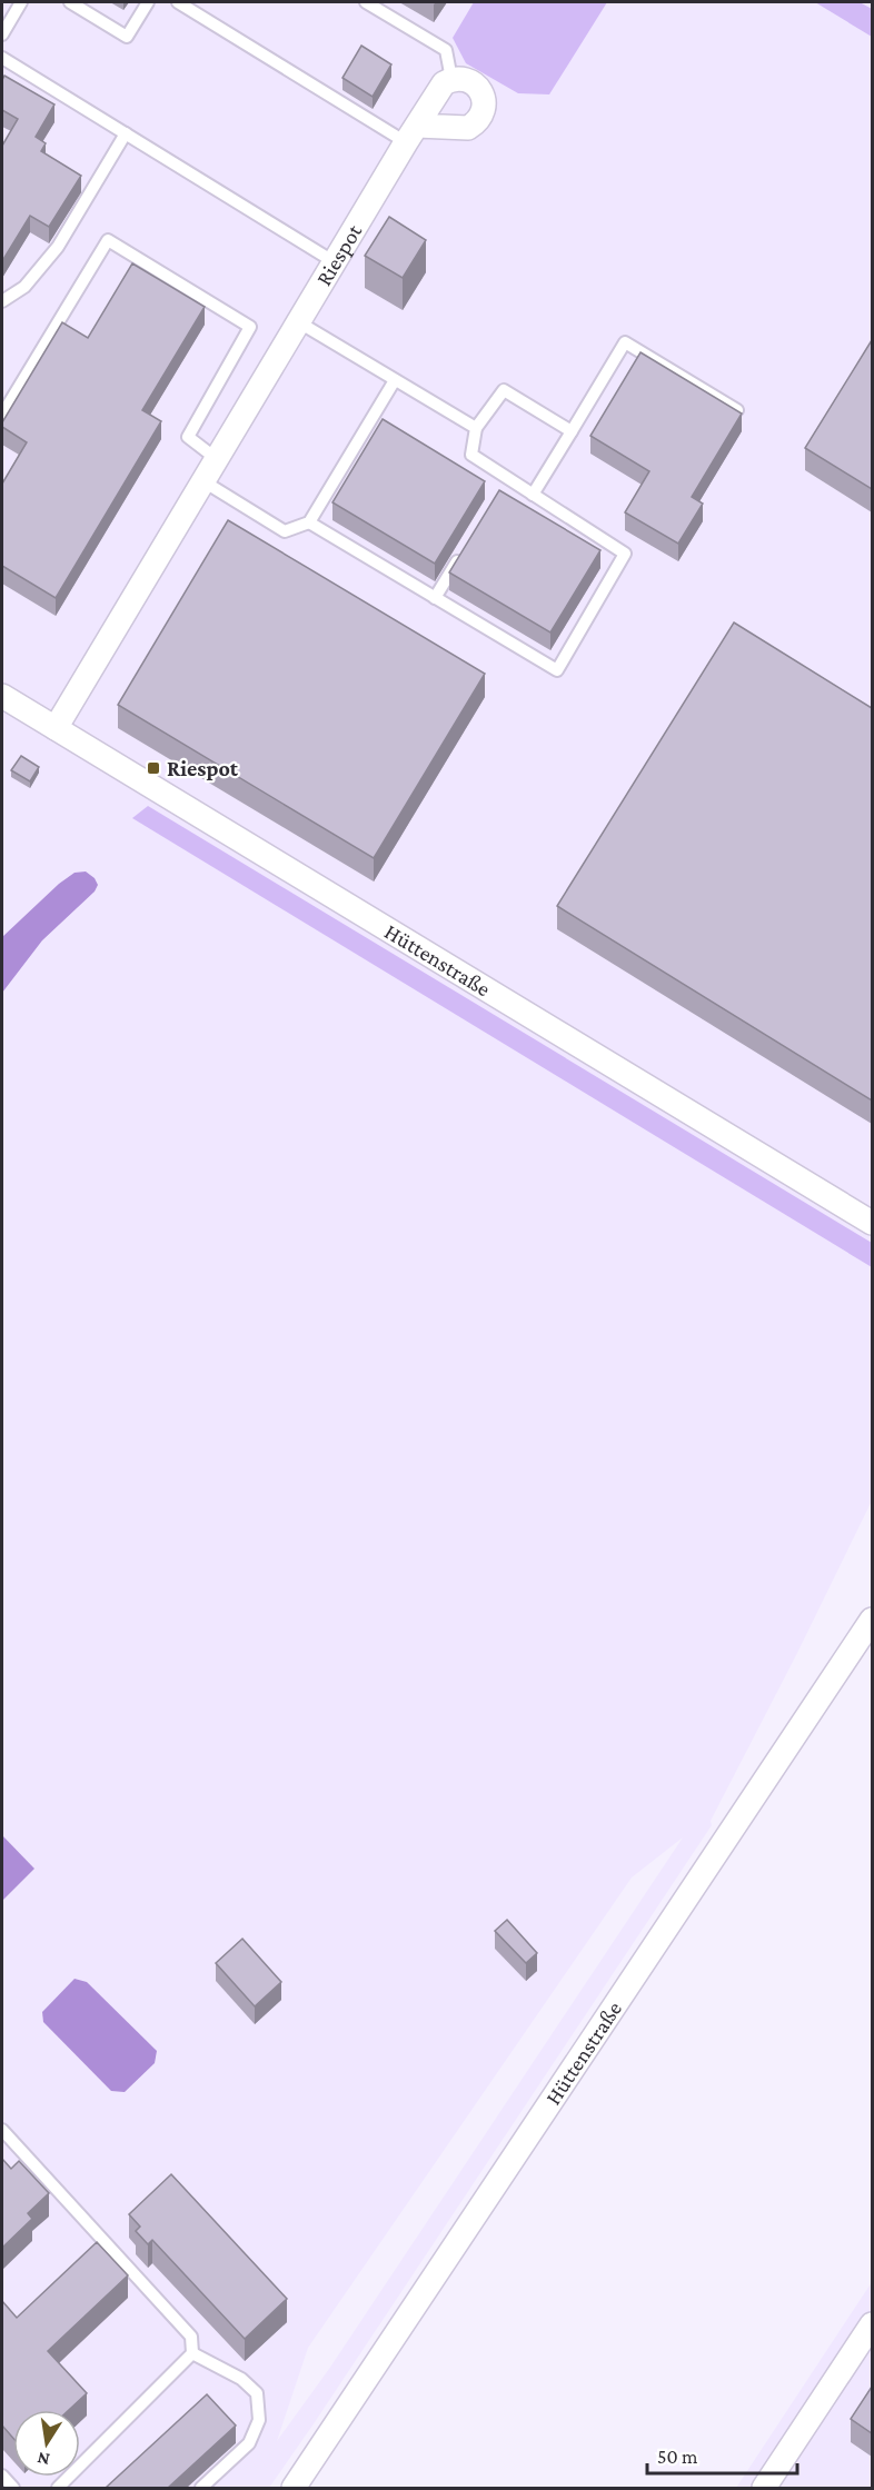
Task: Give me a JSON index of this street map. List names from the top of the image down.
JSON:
{
  "streets": {
    "street": ["Riespot", "Hüttenstraße"]
  },
  "crossings": [
    ["Riespot", "Hüttenstraße"]
  ],
  "places": {
    "transit": ["Riespot"]
  },
  "scale_bar": "50 m",
  "north": "bottom"
}
